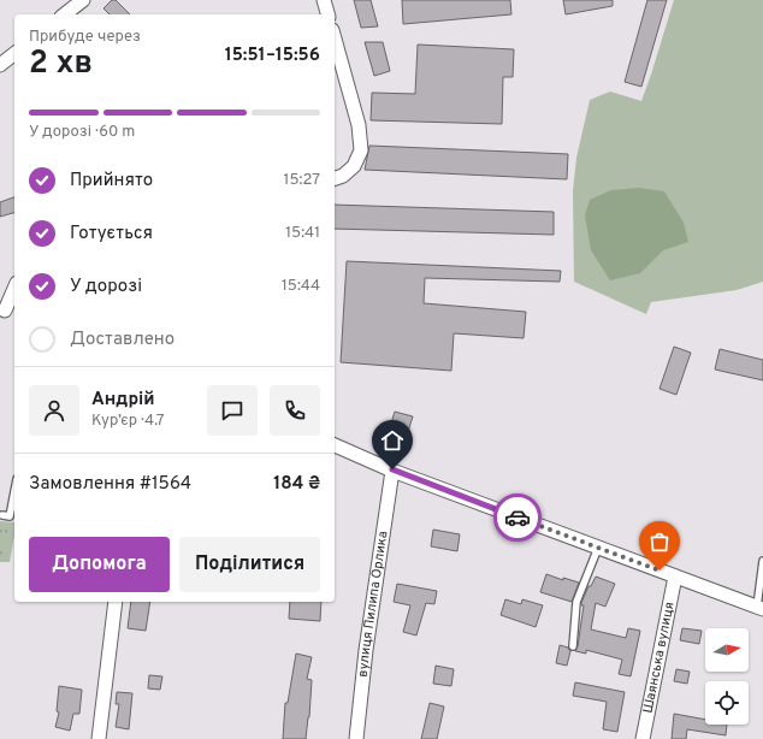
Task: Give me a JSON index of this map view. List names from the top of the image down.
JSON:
{
  "streets": {
    "street": ["вулиця Пилипа Орлика", "Шаянська вулиця"]
  },
  "north": "right",
  "page": {
    "heading": ["2 хв", "Прибуде через", "15:51–15:56"],
    "panel": [
      "Андрій",
      "Кур’єр · 4.7",
      "Замовлення #1564",
      "184 ₴"
    ],
    "bar": "У дорозі · 60 m",
    "list": [
      ["Прийнято", "15:27"],
      ["Готується", "15:41"],
      ["У дорозі", "15:44"],
      "Доставлено"
    ],
    "buttons": ["Допомога", "Поділитися"]
  }
}
